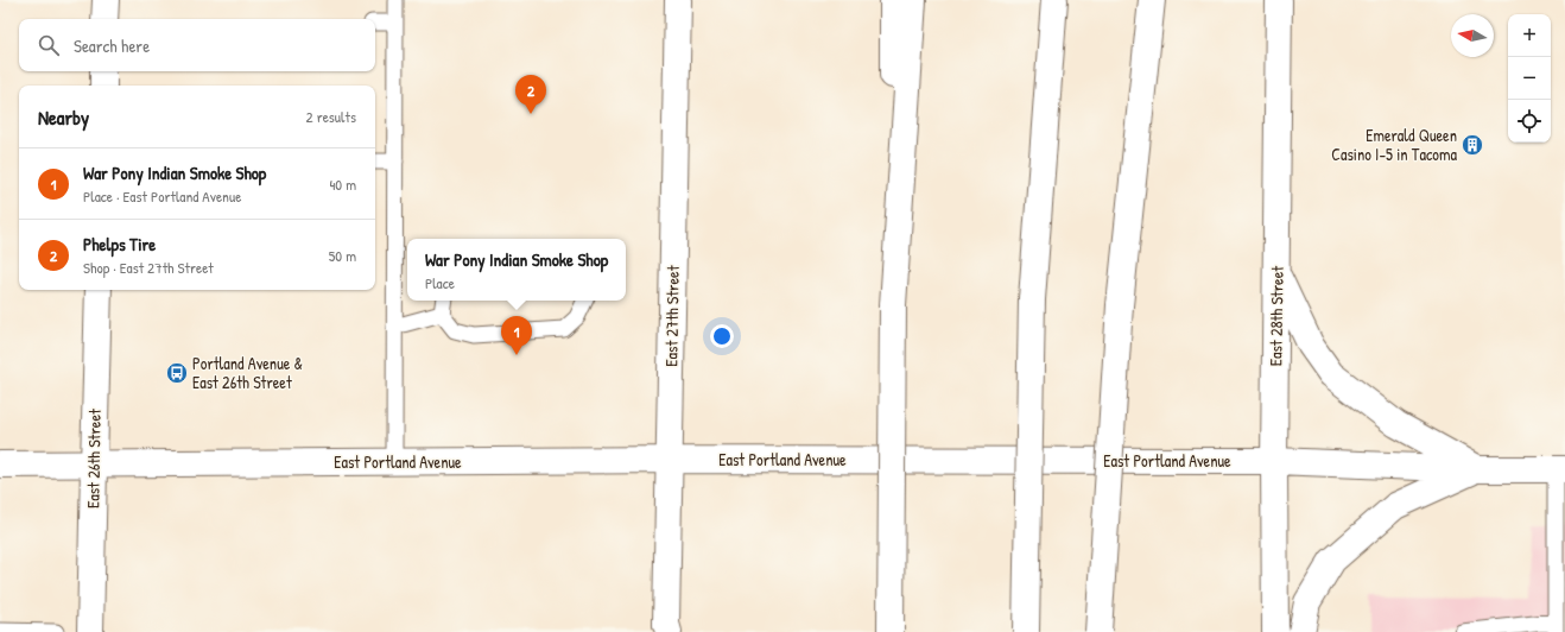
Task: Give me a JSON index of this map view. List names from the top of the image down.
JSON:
{
  "streets": {
    "main road": [
      "East 27th Street",
      "East 28th Street",
      "East 26th Street",
      "East Portland Avenue"
    ]
  },
  "crossings": [
    ["East 27th Street", "East Portland Avenue"],
    ["East 28th Street", "East Portland Avenue"],
    ["East 26th Street", "East Portland Avenue"]
  ],
  "places": {
    "building": ["Emerald Queen Casino I-5 in Tacoma"],
    "bus stop": ["Portland Avenue & East 26th Street"]
  },
  "north": "left",
  "page": {
    "map_buttons": ["+", "−"],
    "search": "Search here",
    "pins": ["2", "1"],
    "heading": ["Nearby", "2 results"],
    "list": [
      {
        "mark": "1",
        "name": "War Pony Indian Smoke Shop",
        "note": "Place · East Portland Avenue",
        "value": "40 m"
      },
      {
        "mark": "2",
        "name": "Phelps Tire",
        "note": "Shop · East 27th Street",
        "value": "50 m"
      }
    ],
    "popup": ["War Pony Indian Smoke Shop", "Place"]
  }
}
